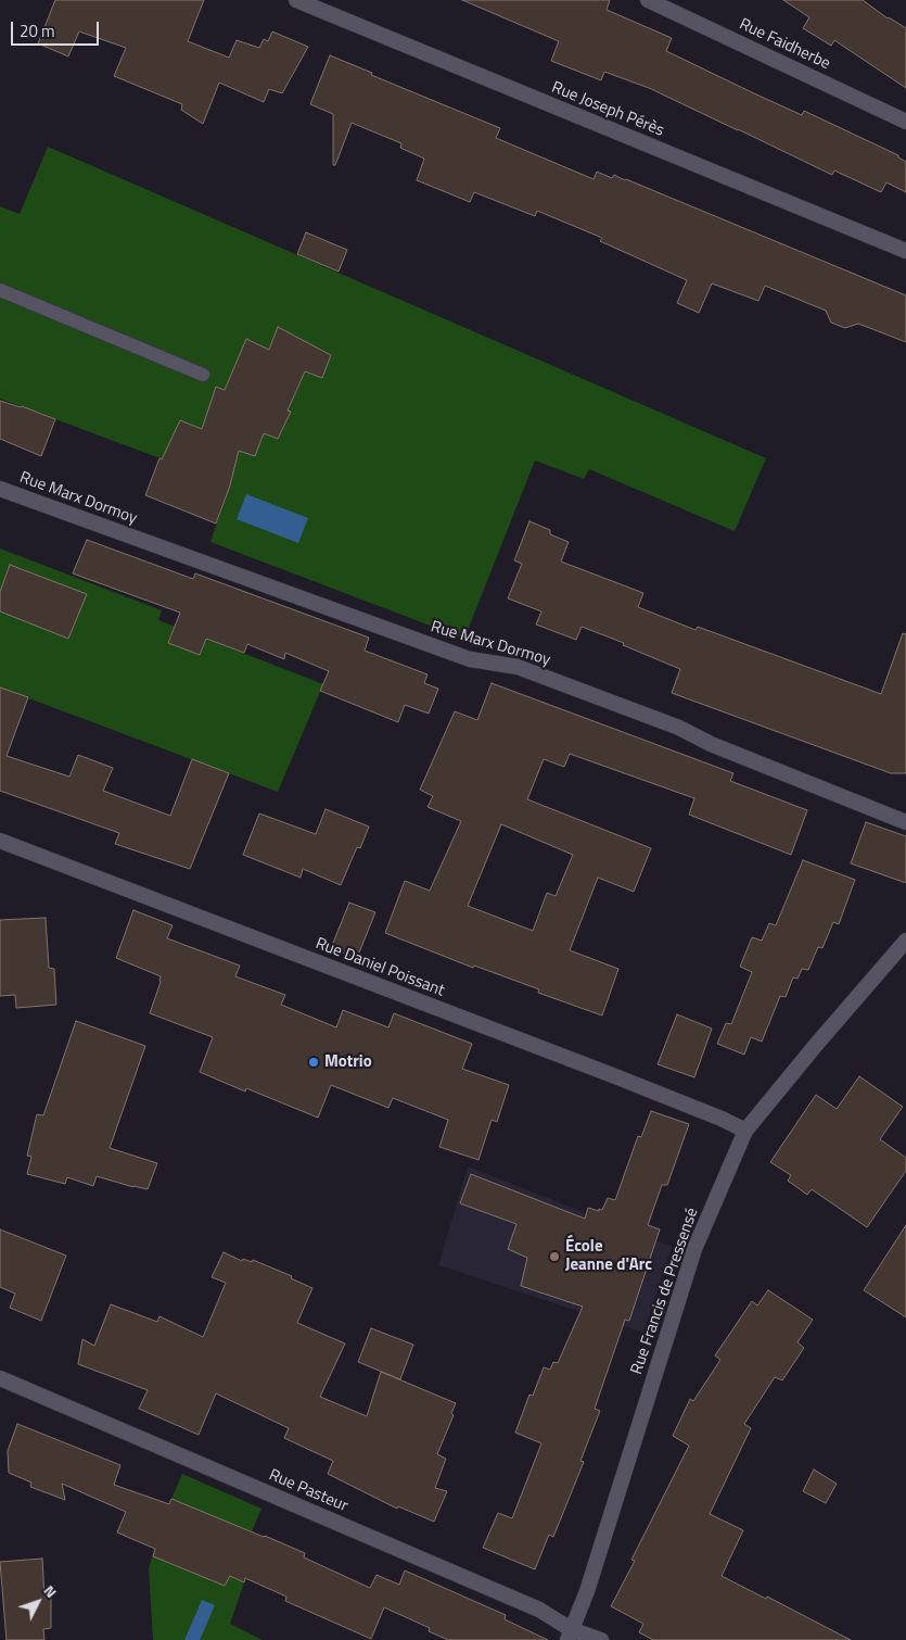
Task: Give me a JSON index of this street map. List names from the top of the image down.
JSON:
{
  "streets": {
    "street": [
      "Rue Faidherbe",
      "Rue Joseph Pérès",
      "Rue Marx Dormoy",
      "Rue Daniel Poissant",
      "Rue Francis de Pressensé",
      "Rue Pasteur"
    ]
  },
  "crossings": [
    ["Rue Daniel Poissant", "Rue Francis de Pressensé"],
    ["Rue Francis de Pressensé", "Rue Pasteur"]
  ],
  "places": ["Motrio", "École Jeanne d'Arc"],
  "scale_bar": "20 m",
  "north": "top right"
}
